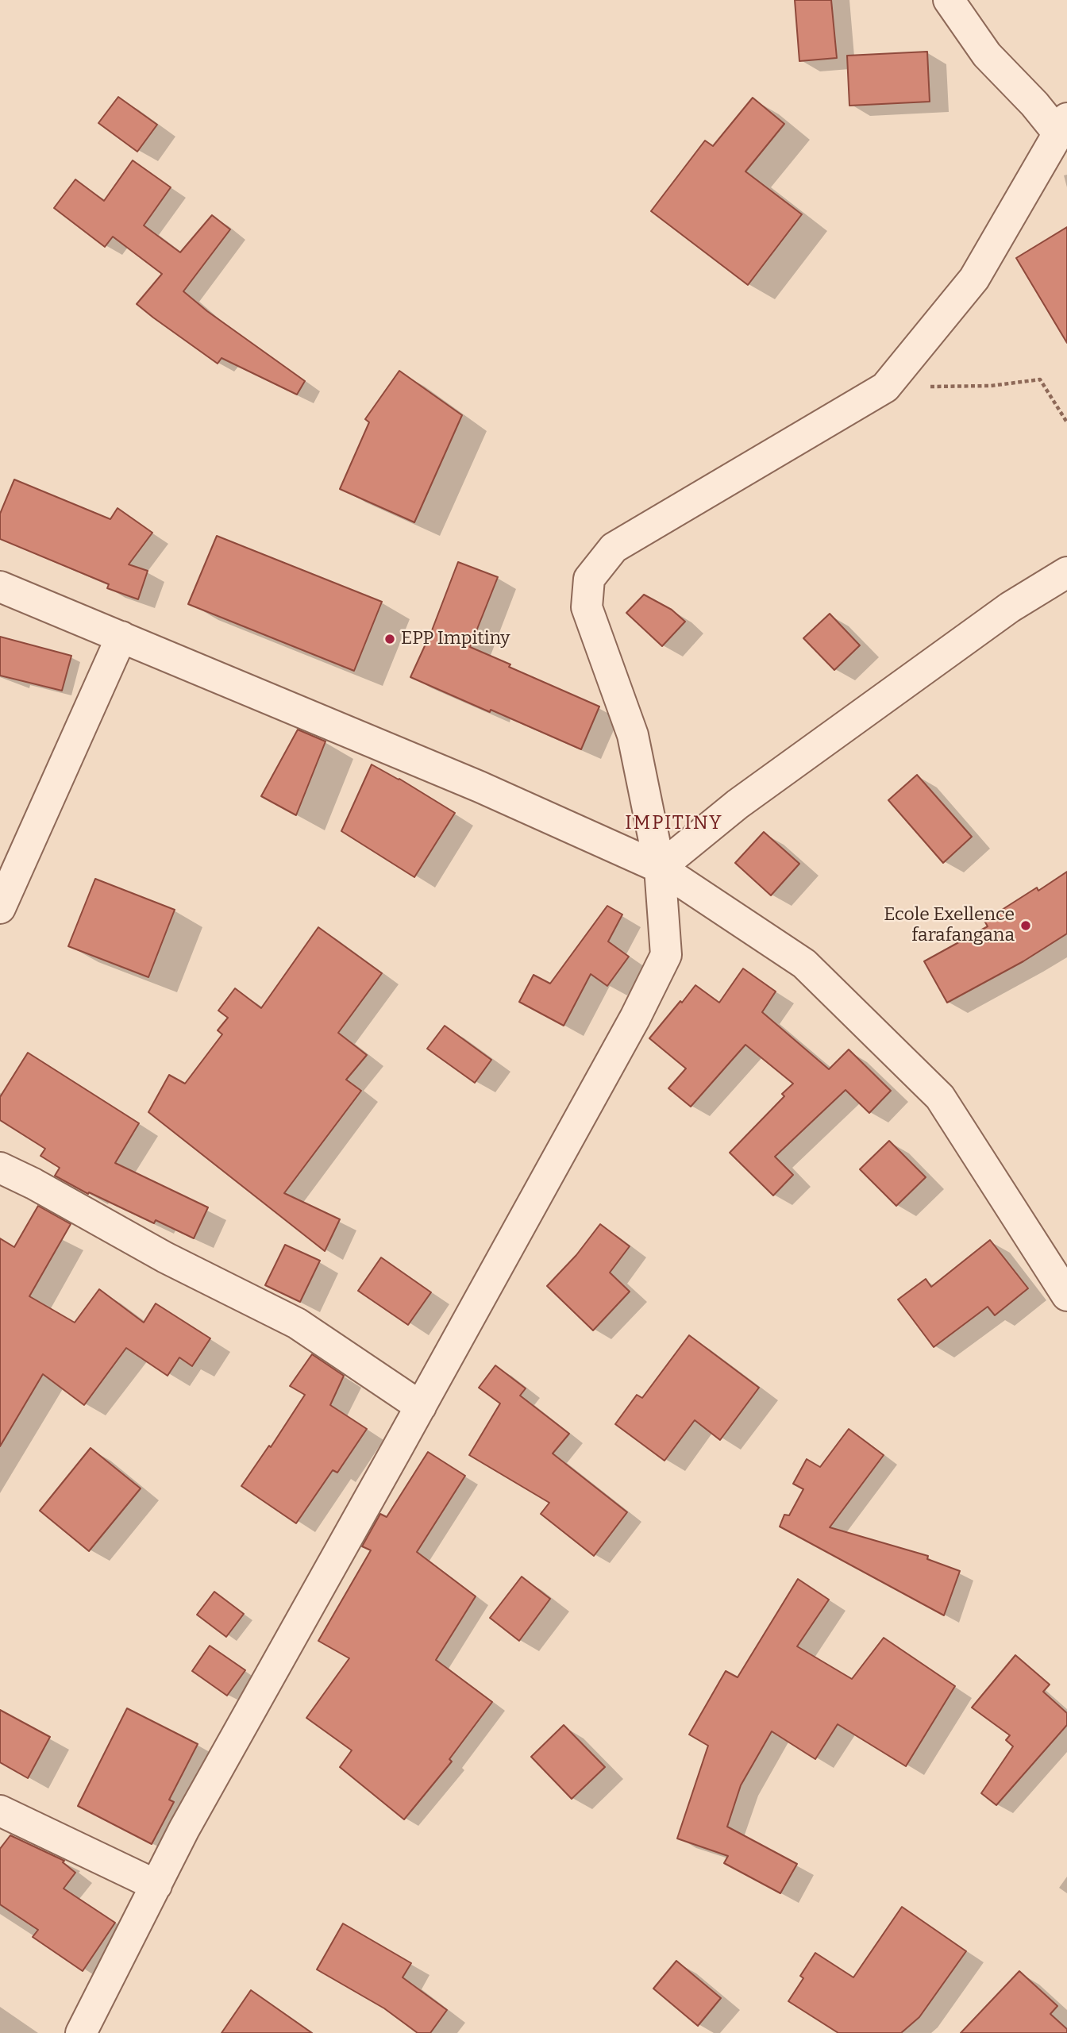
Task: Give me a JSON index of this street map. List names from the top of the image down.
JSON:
{
  "districts": ["IMPITINY"],
  "places": ["EPP Impitiny", "Ecole Exellence farafangana"]
}
